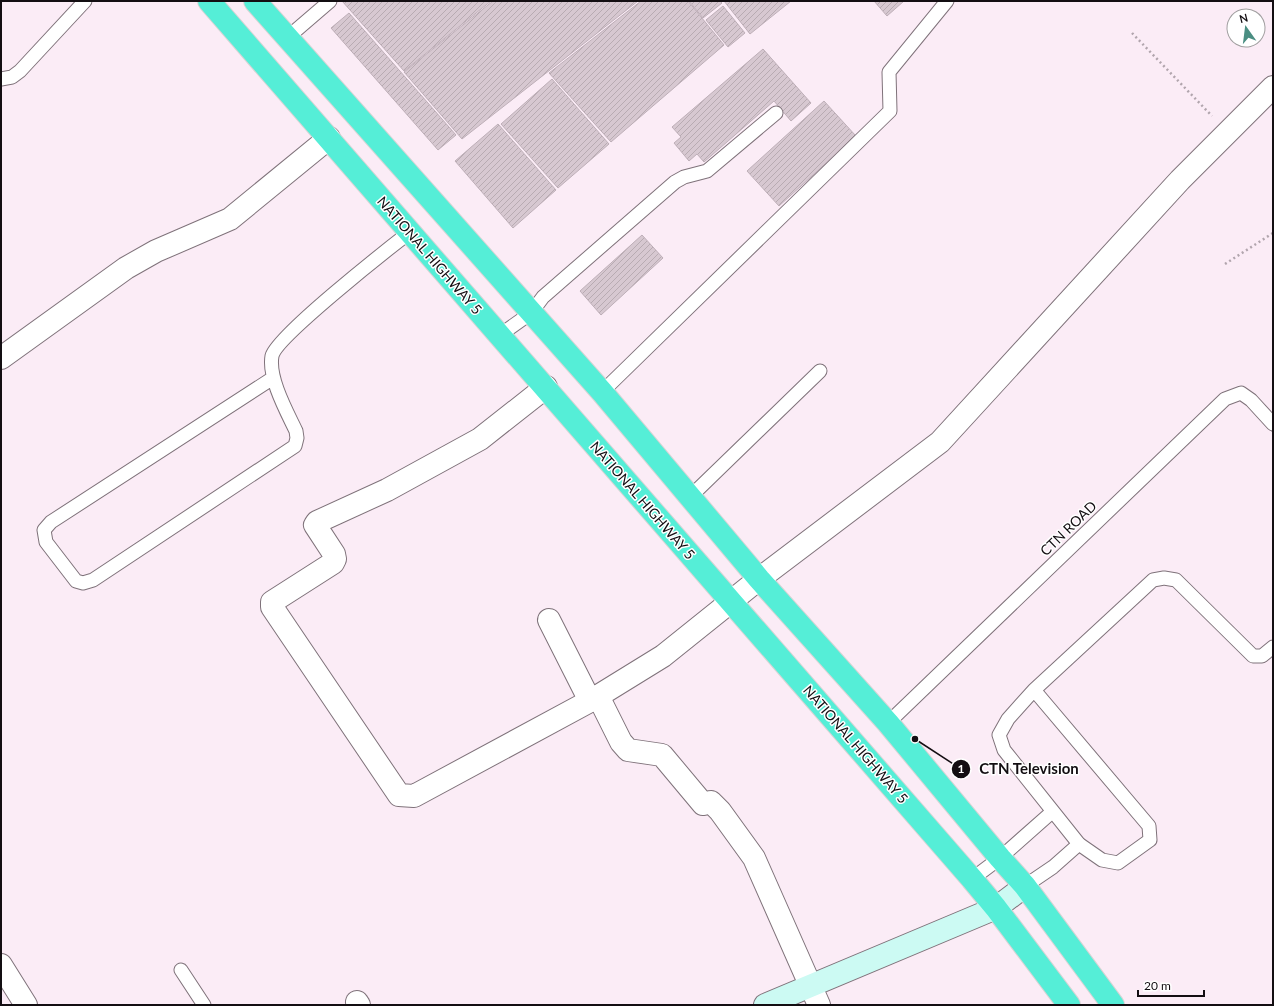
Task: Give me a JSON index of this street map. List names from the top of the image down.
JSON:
{
  "streets": {
    "highway": ["NATIONAL HIGHWAY 5"],
    "lane": ["CTN ROAD"]
  },
  "places": ["CTN Television"],
  "scale_bar": "20 m",
  "north": "top"
}
